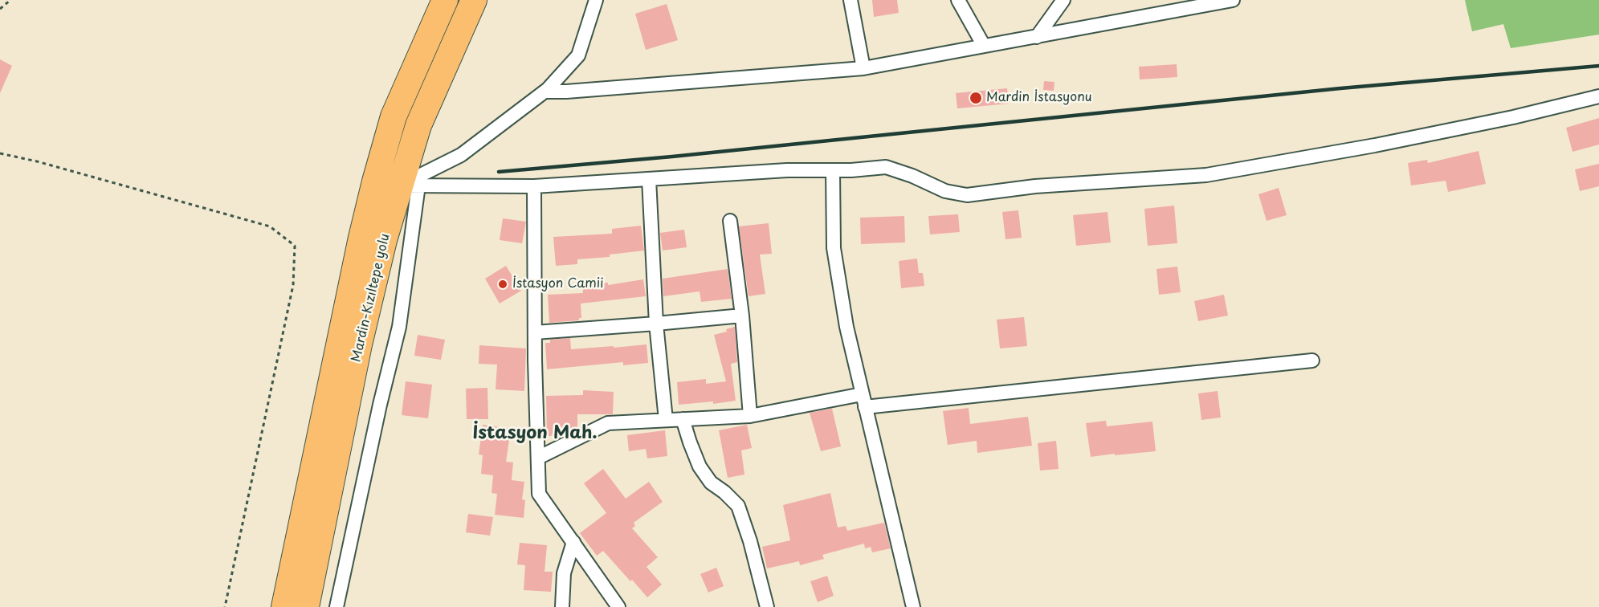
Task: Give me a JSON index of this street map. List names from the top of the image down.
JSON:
{
  "streets": {
    "highway": ["Mardin-Kızıltepe yolu"]
  },
  "districts": ["İstasyon Mah."],
  "places": ["Mardin İstasyonu", "İstasyon Camii"]
}
